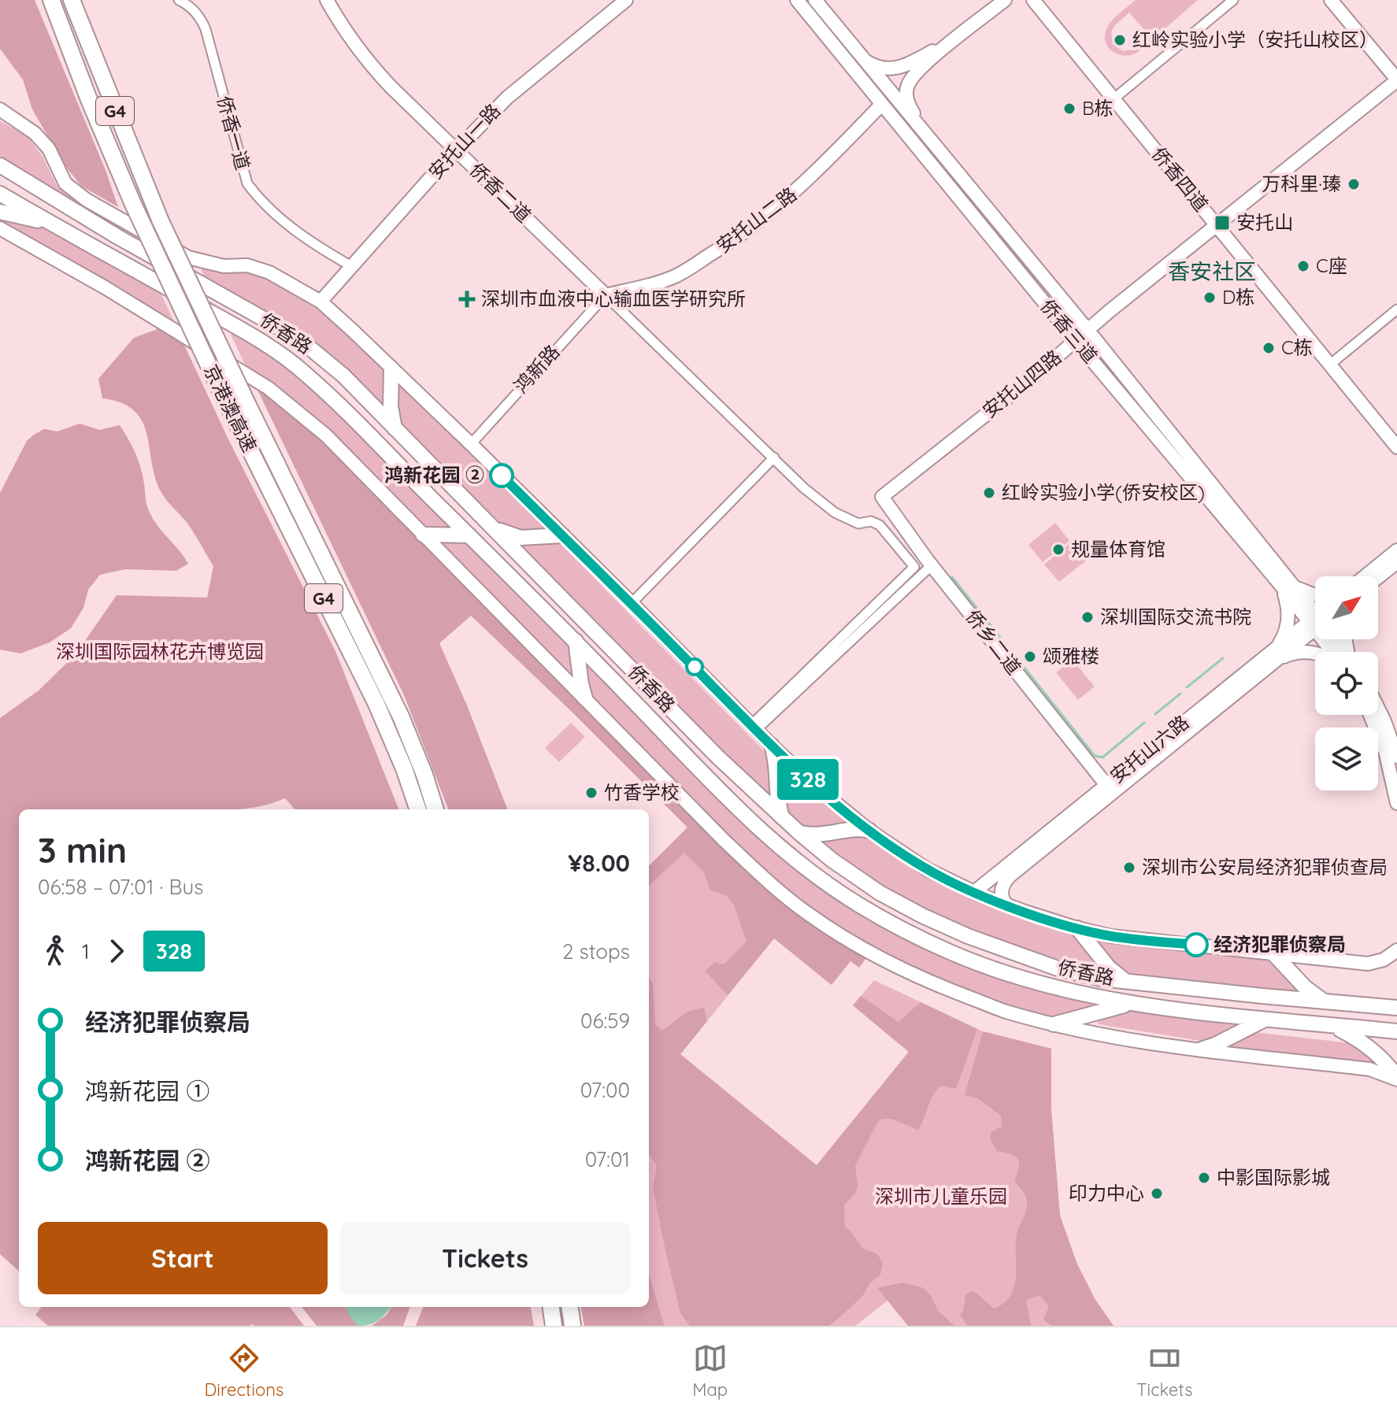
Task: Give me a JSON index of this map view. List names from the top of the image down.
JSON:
{
  "streets": {
    "highway": ["G4", "京港澳高速"],
    "main road": ["侨香路"],
    "street": [
      "侨香一道",
      "安托山一路",
      "侨香四道",
      "侨香二道",
      "安托山二路",
      "侨香三道",
      "鸿新路",
      "安托山四路",
      "侨乡二道",
      "安托山六路"
    ]
  },
  "crossings": [
    ["侨香一道", "安托山一路"],
    ["安托山一路", "侨香二道"],
    ["侨香四道", "安托山四路"],
    ["侨香二道", "安托山二路"],
    ["侨香二道", "鸿新路"],
    ["安托山二路", "侨香三道"],
    ["安托山二路", "鸿新路"],
    ["侨香三道", "安托山四路"],
    ["安托山四路", "侨乡二道"],
    ["侨乡二道", "安托山六路"]
  ],
  "districts": ["香安社区"],
  "parks": ["深圳国际园林花卉博览园", "深圳市儿童乐园"],
  "places": {
    "other": [
      "红岭实验小学（安托山校区）",
      "B栋",
      "万科里·瑧",
      "C座",
      "D栋",
      "C栋",
      "鸿新花园 ②",
      "红岭实验小学(侨安校区)",
      "规量体育馆",
      "深圳国际交流书院",
      "颂雅楼",
      "竹香学校",
      "深圳市公安局经济犯罪侦查局",
      "经济犯罪侦察局",
      "中影国际影城",
      "印力中心"
    ],
    "transit": ["安托山"],
    "health": ["深圳市血液中心输血医学研究所"]
  },
  "lines": ["bus line 328"],
  "north": "top right",
  "page": {
    "on_map": "328",
    "heading": ["3 min", "06:58 – 07:01 · Bus", "¥8.00"],
    "legs": ["1", "328", "2 stops"],
    "list": [
      {
        "name": "经济犯罪侦察局",
        "value": "06:59"
      },
      {
        "name": "鸿新花园 ①",
        "value": "07:00"
      },
      {
        "name": "鸿新花园 ②",
        "value": "07:01"
      }
    ],
    "buttons": ["Start", "Tickets"],
    "tabs": ["Directions", "Map", "Tickets"]
  }
}
